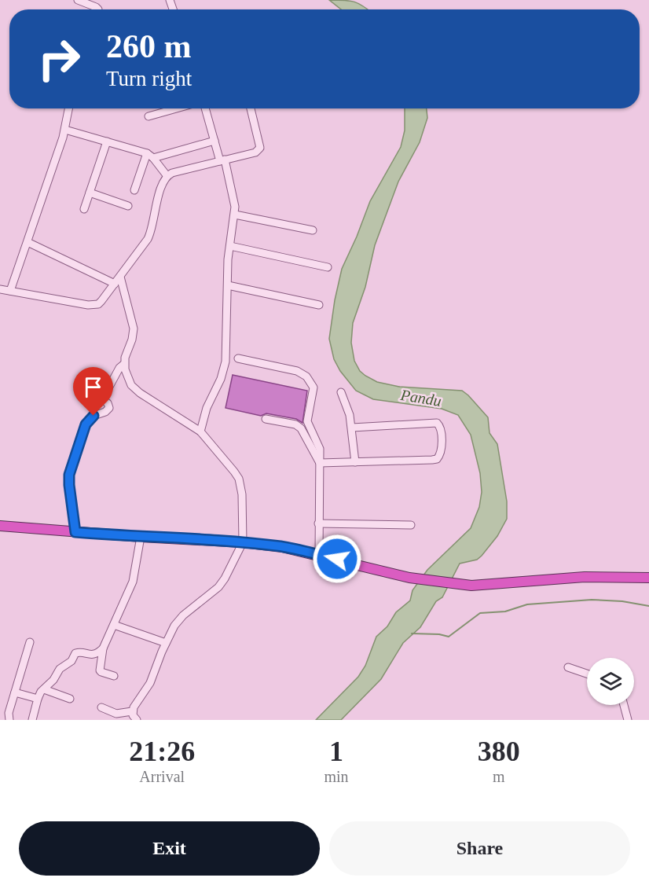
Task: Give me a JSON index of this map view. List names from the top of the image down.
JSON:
{
  "water": ["Pandu"],
  "page": {
    "turn": ["260 m", "Turn right"],
    "eta": [
      "21:26",
      "Arrival",
      "1",
      "min",
      "380",
      "m"
    ],
    "buttons": ["Exit", "Share"]
  }
}
